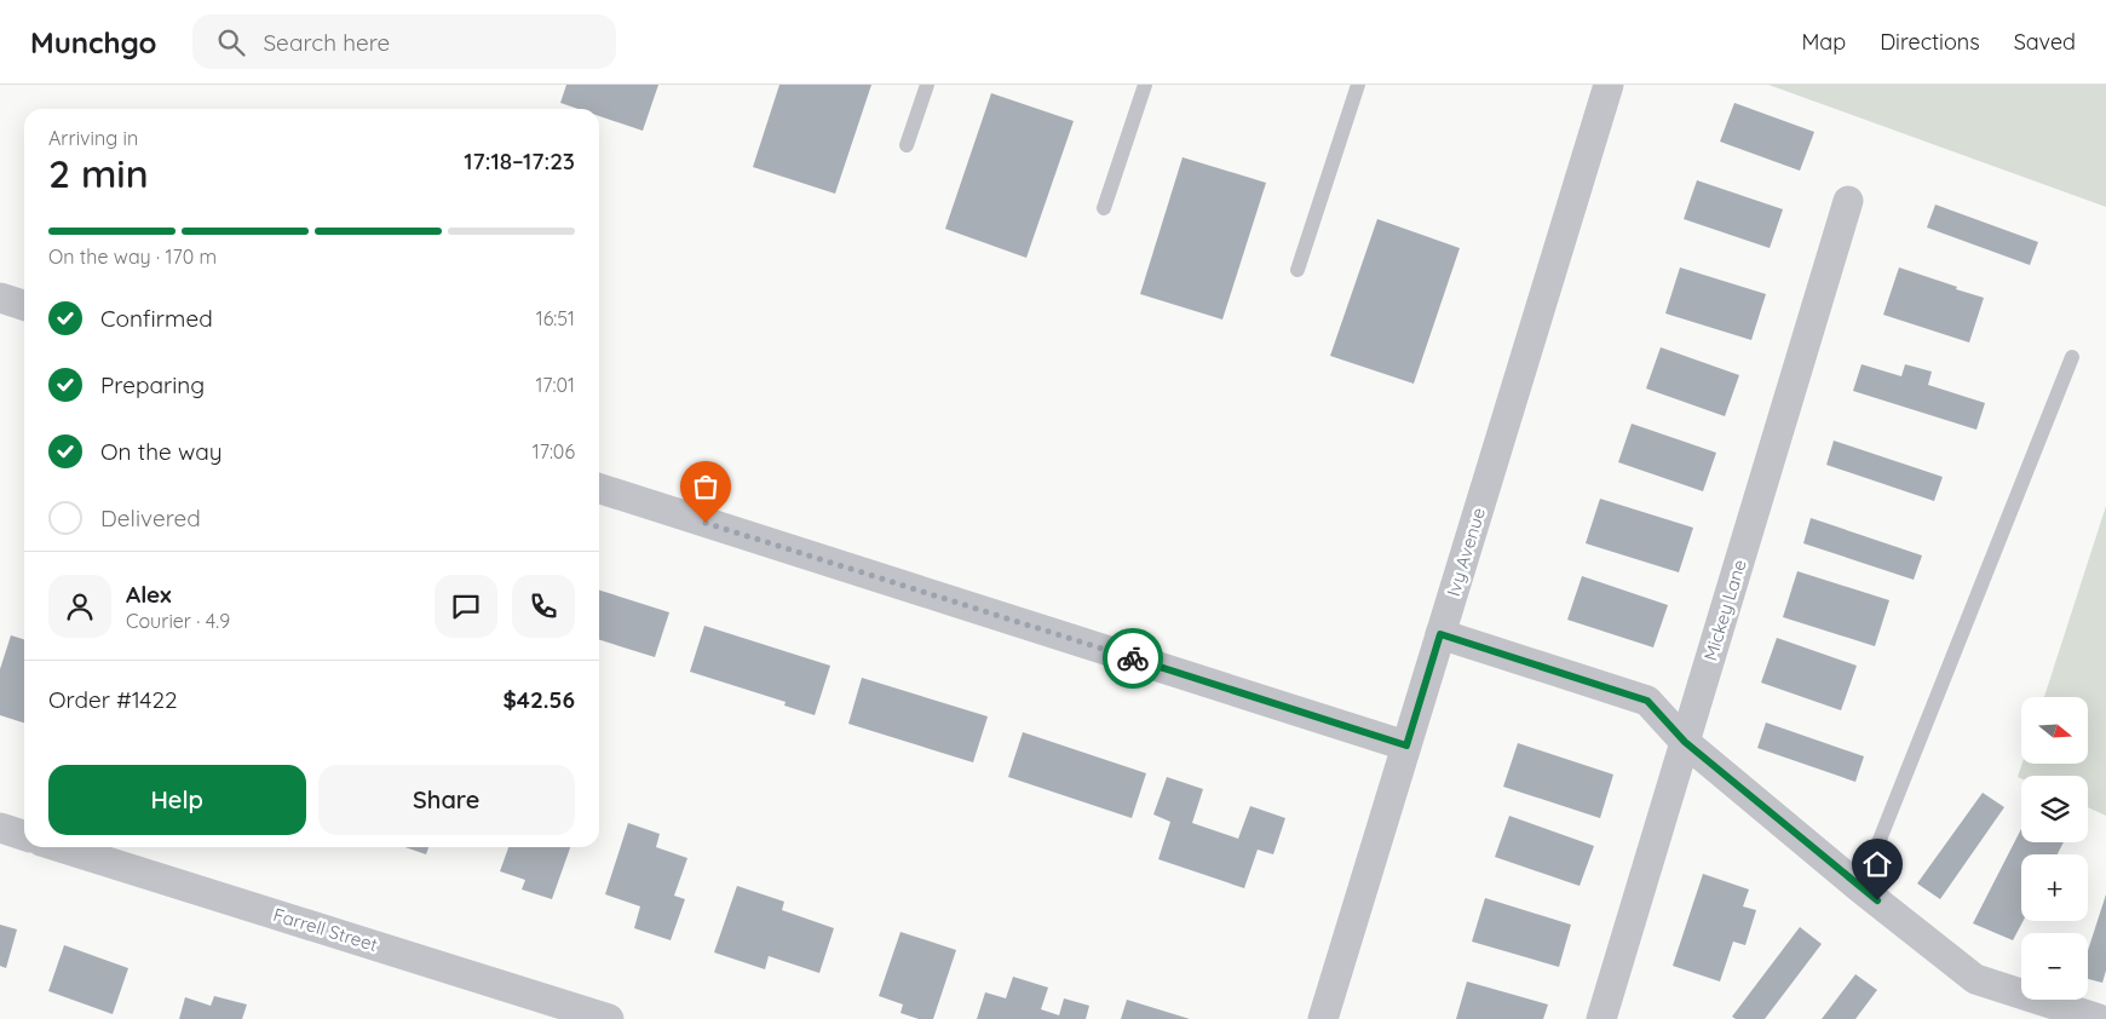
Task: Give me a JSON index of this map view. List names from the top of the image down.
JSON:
{
  "streets": {
    "street": ["Ivy Avenue", "Mickey Lane", "Farrell Street"]
  },
  "north": "right",
  "page": {
    "header": "Munchgo",
    "search": "Search here",
    "nav": ["Map", "Directions", "Saved"],
    "heading": ["2 min", "Arriving in", "17:18–17:23"],
    "panel": [
      "Alex",
      "Courier · 4.9",
      "Order #1422",
      "$42.56"
    ],
    "bar": "On the way · 170 m",
    "list": [
      ["Confirmed", "16:51"],
      ["Preparing", "17:01"],
      ["On the way", "17:06"],
      "Delivered"
    ],
    "map_buttons": ["+", "−"],
    "buttons": ["Help", "Share"]
  }
}
